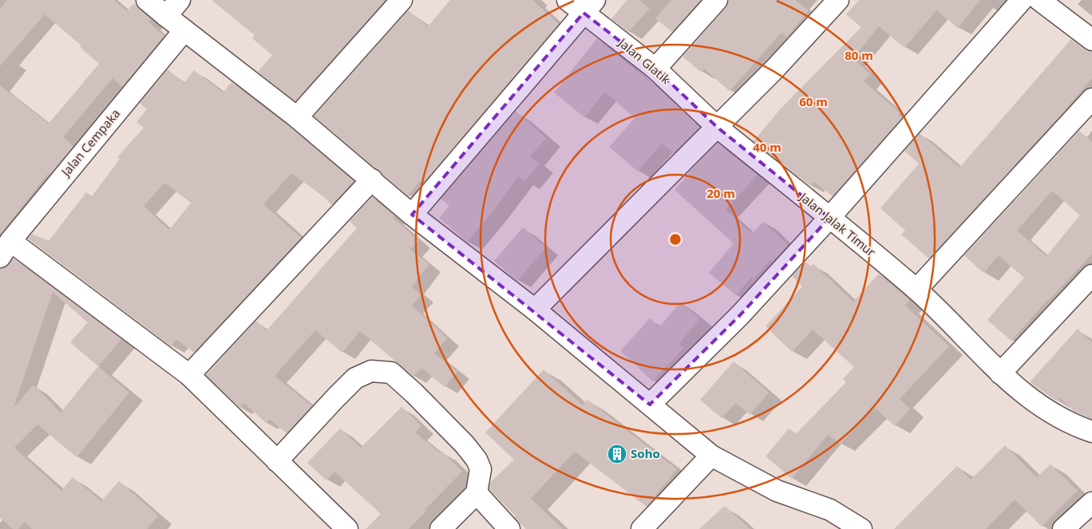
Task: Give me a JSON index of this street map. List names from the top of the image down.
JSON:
{
  "streets": {
    "street": ["Jalan Glatik", "Jalan Cempaka", "Jalan Jalak Timur"]
  },
  "crossings": [
    ["Jalan Glatik", "Jalan Jalak Timur"]
  ],
  "places": {
    "building": ["Soho"]
  },
  "rings": [
    "80 m",
    "60 m",
    "40 m",
    "20 m"
  ]
}
